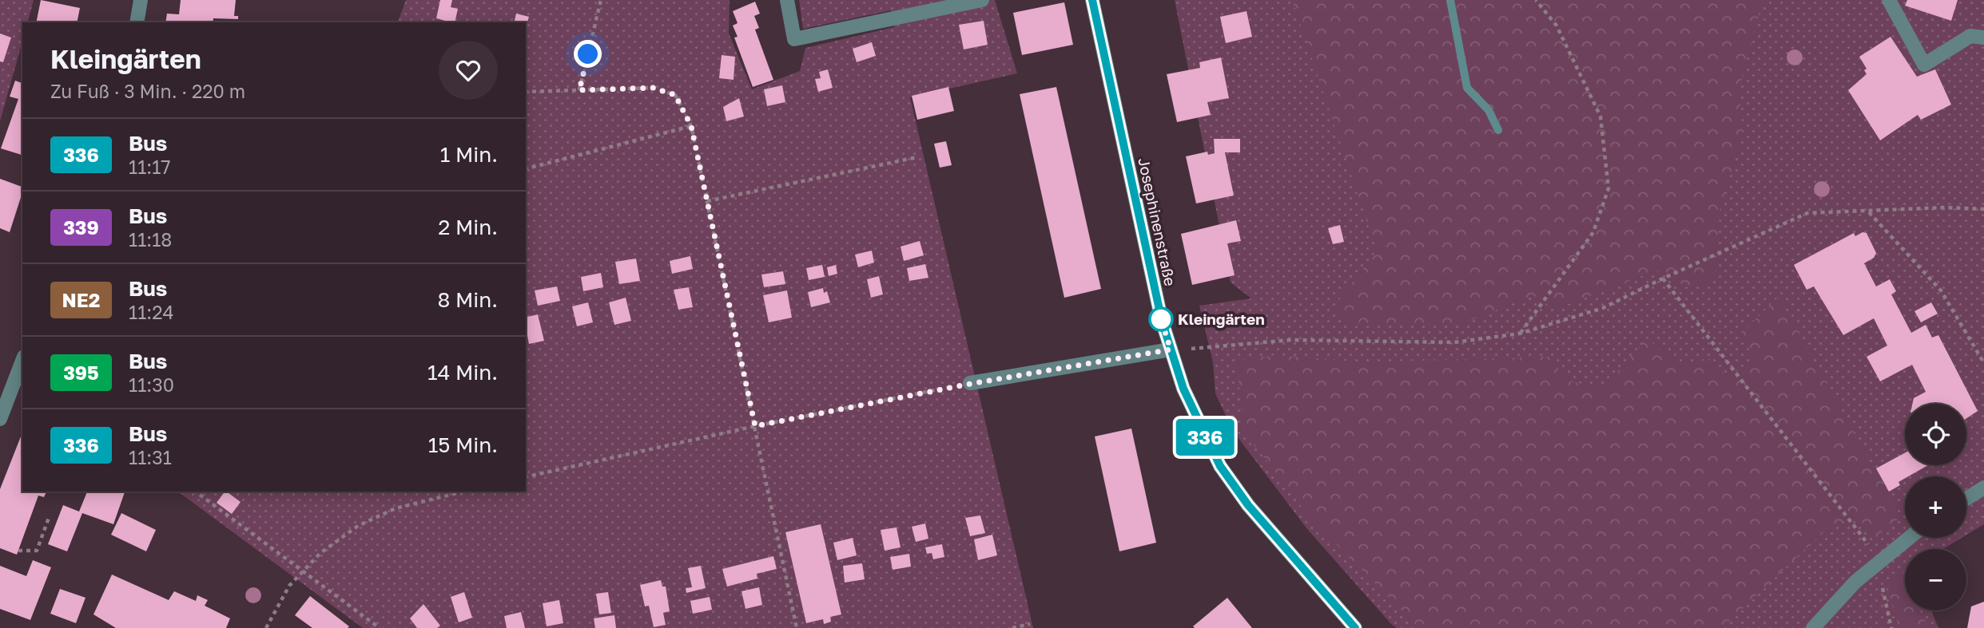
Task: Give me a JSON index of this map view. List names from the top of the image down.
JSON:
{
  "streets": {
    "street": ["Josephinenstraße"]
  },
  "places": ["Kleingärten"],
  "lines": ["bus line 336"],
  "page": {
    "on_map": "336",
    "heading": ["Kleingärten", "Zu Fuß · 3 Min. · 220 m"],
    "list": [
      {
        "mark": "336",
        "name": "Bus",
        "note": "11:17",
        "value": "1 Min."
      },
      {
        "mark": "339",
        "name": "Bus",
        "note": "11:18",
        "value": "2 Min."
      },
      {
        "mark": "NE2",
        "name": "Bus",
        "note": "11:24",
        "value": "8 Min."
      },
      {
        "mark": "395",
        "name": "Bus",
        "note": "11:30",
        "value": "14 Min."
      },
      {
        "mark": "336",
        "name": "Bus",
        "note": "11:31",
        "value": "15 Min."
      }
    ],
    "map_buttons": ["+", "−"]
  }
}
